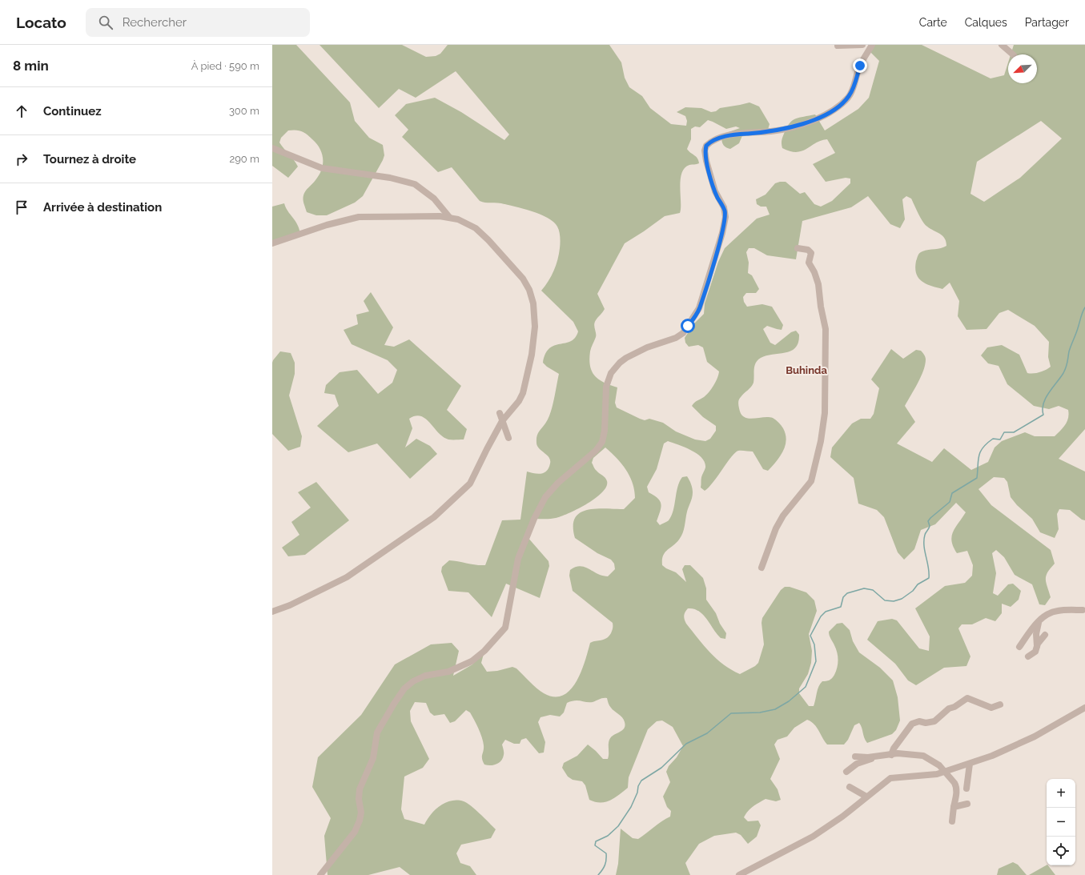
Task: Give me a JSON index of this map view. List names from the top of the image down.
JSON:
{
  "districts": ["Buhinda"],
  "north": "bottom left",
  "page": {
    "header": "Locato",
    "search": "Rechercher",
    "nav": ["Carte", "Calques", "Partager"],
    "heading": ["8 min", "À pied · 590 m"],
    "list": [
      ["Continuez", "300 m"],
      ["Tournez à droite", "290 m"],
      "Arrivée à destination"
    ],
    "map_buttons": ["+", "−"]
  }
}
